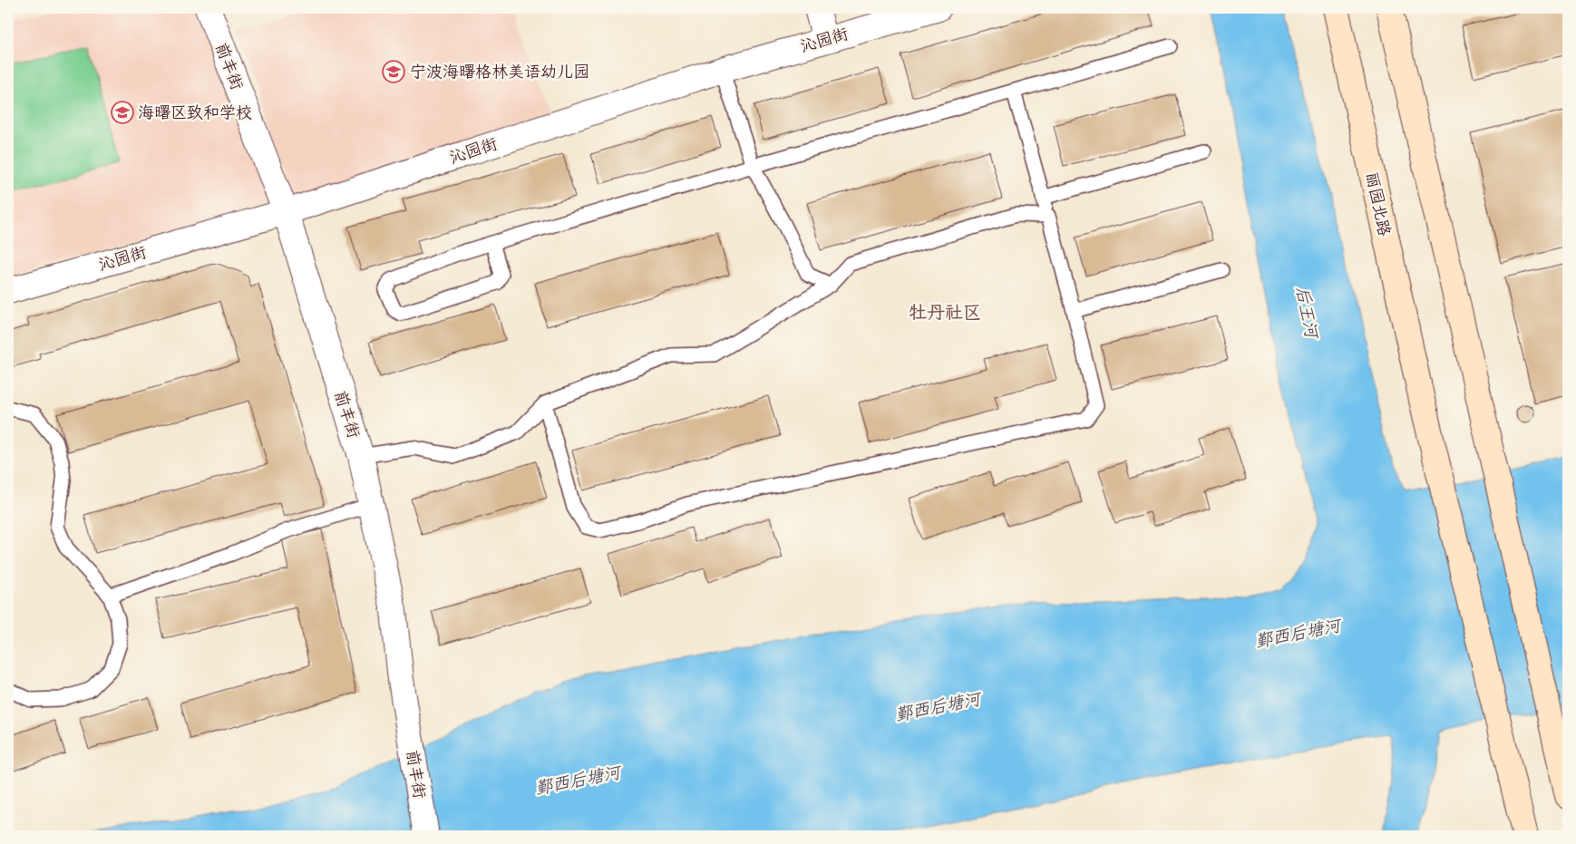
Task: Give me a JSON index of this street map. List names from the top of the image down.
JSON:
{
  "streets": {
    "main road": ["丽园北路"],
    "street": ["沁园街", "前丰街"]
  },
  "crossings": [
    ["沁园街", "前丰街"]
  ],
  "districts": ["牡丹社区"],
  "water": ["后王河", "鄞西后塘河"],
  "places": {
    "school or university": ["宁波海曙格林美语幼儿园", "海曙区致和学校"]
  }
}
